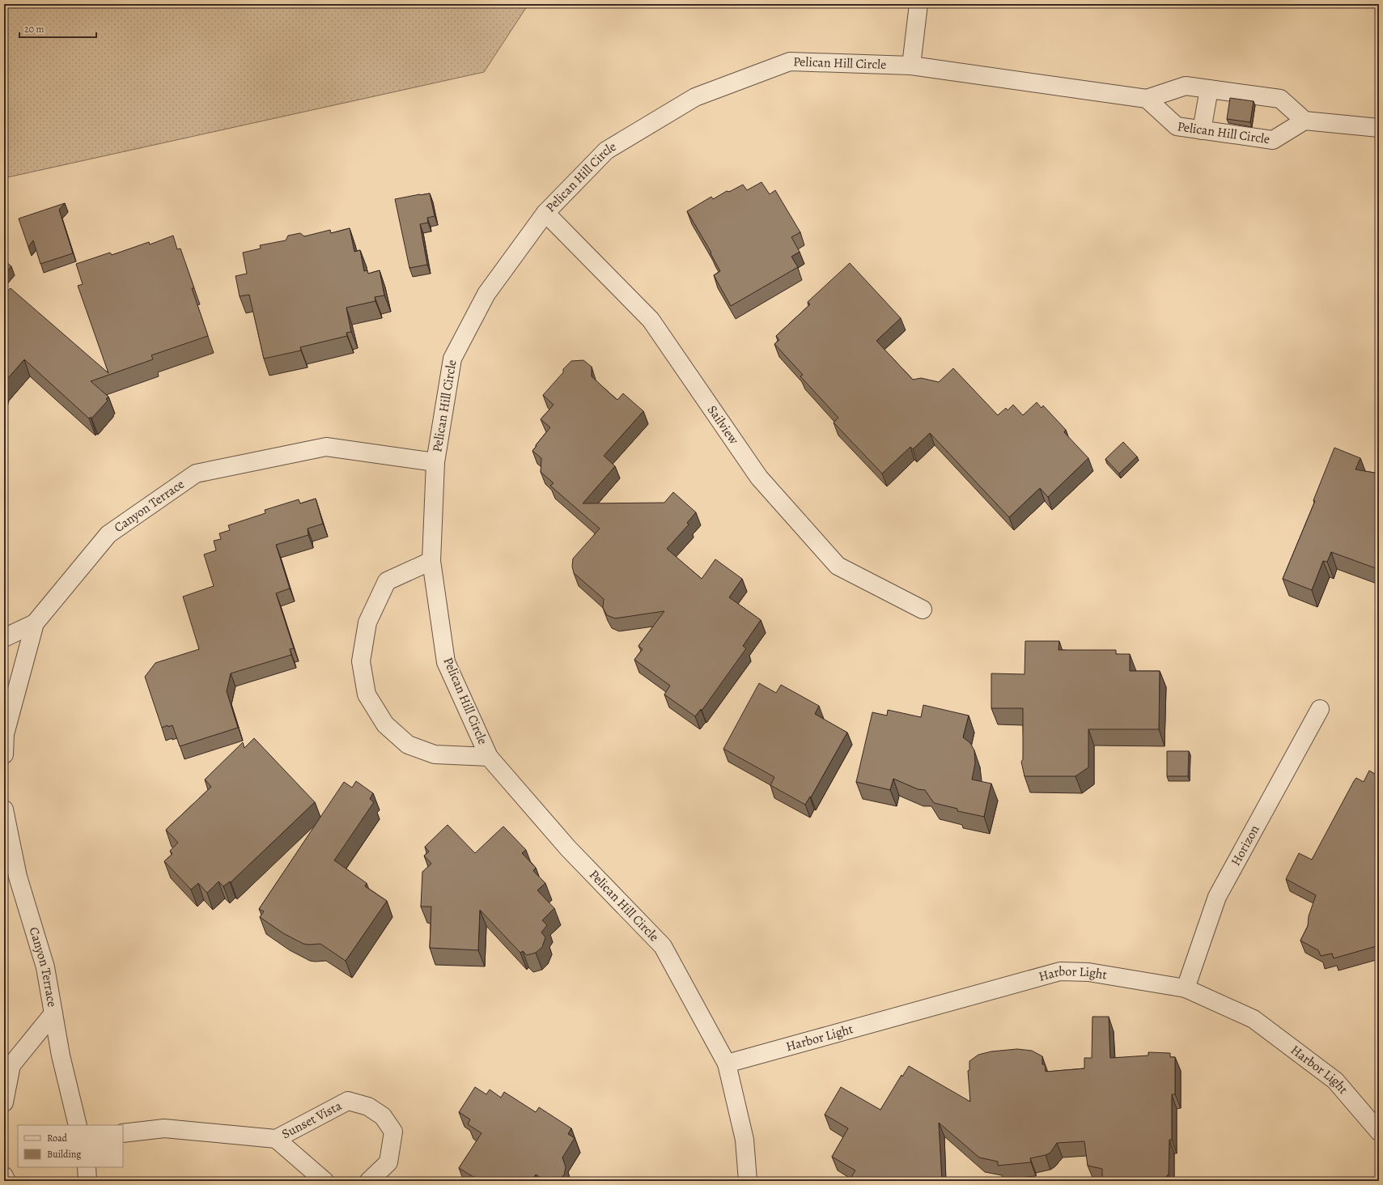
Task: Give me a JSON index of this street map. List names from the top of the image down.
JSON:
{
  "streets": {
    "street": [
      "Pelican Hill Circle",
      "Sailview",
      "Canyon Terrace",
      "Horizon",
      "Harbor Light",
      "Sunset Vista"
    ]
  },
  "crossings": [
    ["Pelican Hill Circle", "Sailview"],
    ["Pelican Hill Circle", "Canyon Terrace"],
    ["Pelican Hill Circle", "Harbor Light"],
    ["Horizon", "Harbor Light"]
  ],
  "legend": ["Road", "Building"],
  "scale_bar": "20 m"
}
